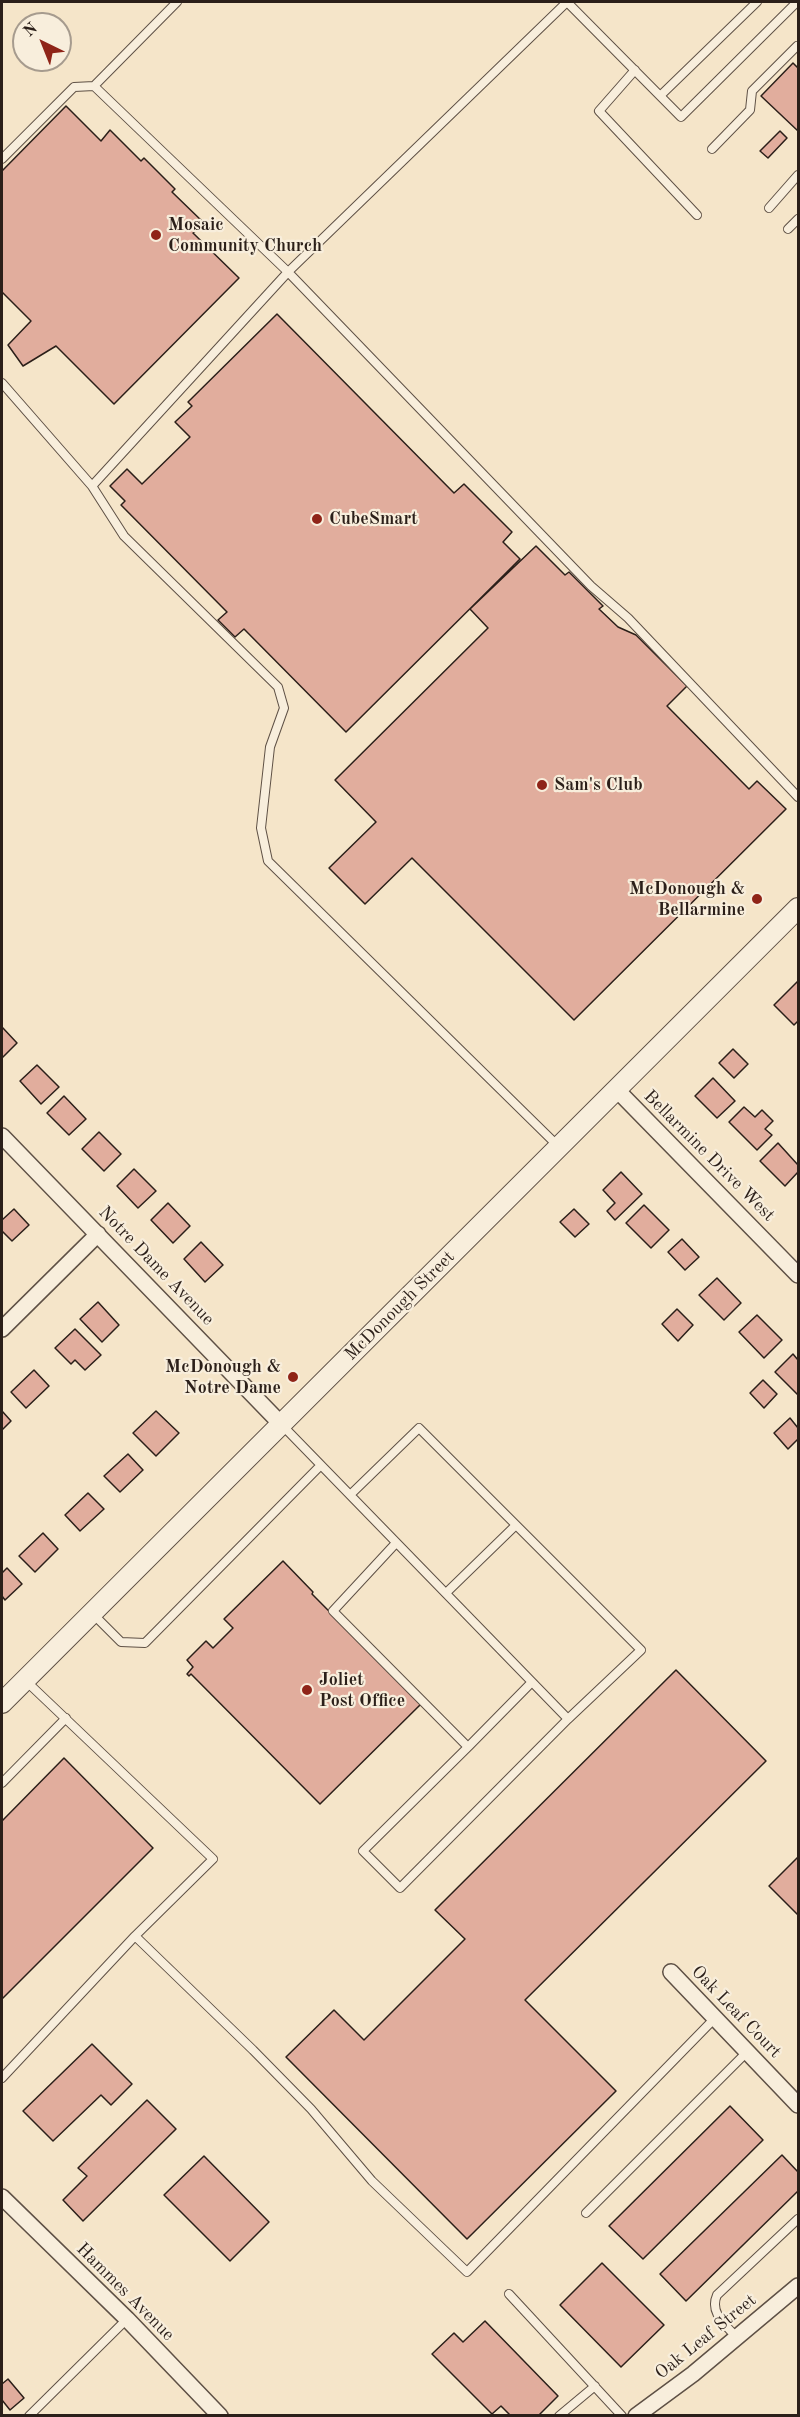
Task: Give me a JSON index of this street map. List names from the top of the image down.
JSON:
{
  "streets": {
    "street": [
      "Bellarmine Drive West",
      "Notre Dame Avenue",
      "McDonough Street",
      "Oak Leaf Court",
      "Hammes Avenue",
      "Oak Leaf Street"
    ]
  },
  "crossings": [
    ["Bellarmine Drive West", "McDonough Street"],
    ["Notre Dame Avenue", "McDonough Street"]
  ],
  "places": [
    "Mosaic Community Church",
    "CubeSmart",
    "Sam's Club",
    "McDonough & Bellarmine",
    "McDonough & Notre Dame",
    "Joliet Post Office"
  ],
  "north": "top left"
}
